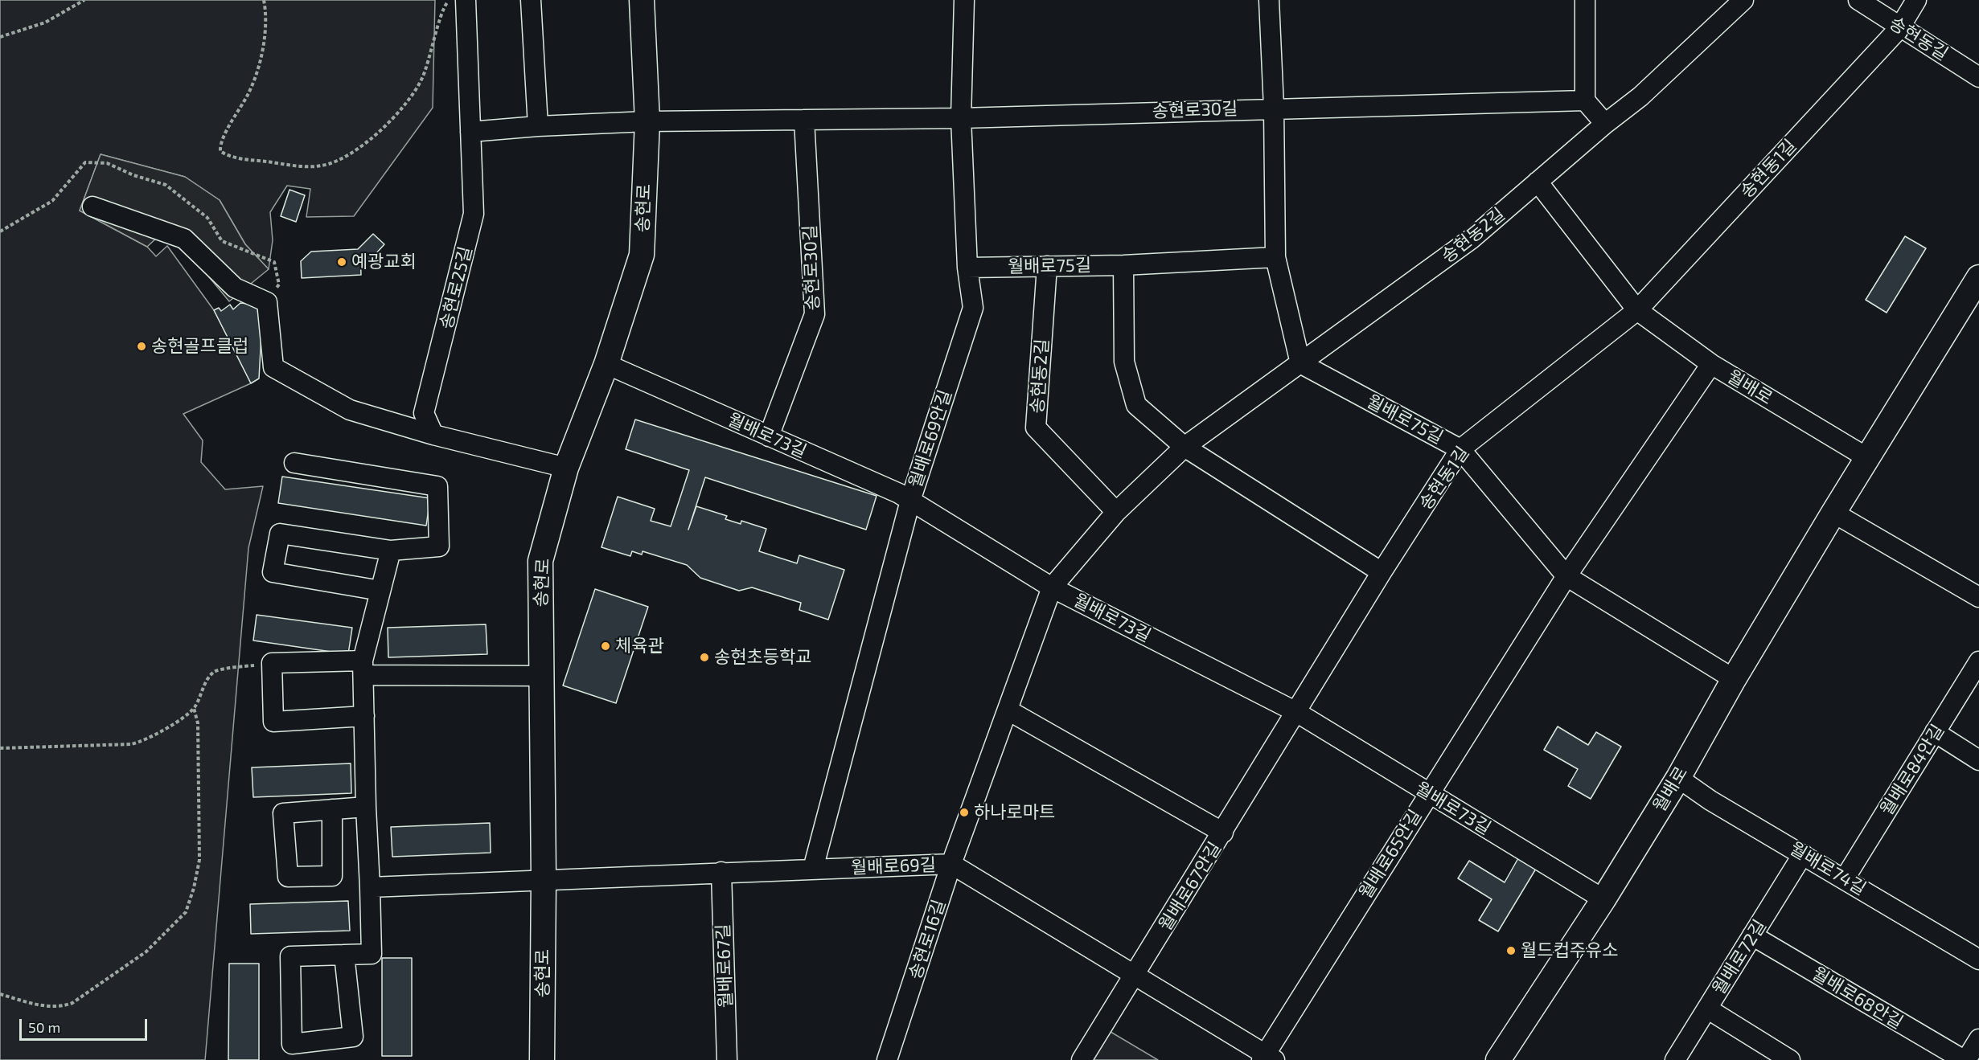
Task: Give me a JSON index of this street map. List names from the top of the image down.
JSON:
{
  "streets": {
    "main road": ["송현로", "월배로"],
    "street": [
      "송현동길",
      "송현로30길",
      "송현동1길",
      "송현동2길",
      "월배로75길",
      "송현로25길",
      "월배로73길",
      "월배로69안길",
      "월배로84안길",
      "월배로65안길",
      "월배로69길",
      "월배로74길",
      "월배로67안길",
      "송현로16길",
      "월배로72길",
      "월배로67길",
      "월배로68안길"
    ]
  },
  "crossings": [
    ["송현동길", "송현동1길"],
    ["송현로30길", "송현로"],
    ["송현로30길", "월배로73길"],
    ["송현로30길", "월배로69안길"],
    ["송현동1길", "월배로75길"],
    ["송현동1길", "월배로"],
    ["송현동1길", "월배로73길"],
    ["송현동1길", "월배로67안길"],
    ["송현로", "월배로73길"],
    ["송현로", "월배로69길"],
    ["송현동2길", "월배로75길"],
    ["송현동2길", "월배로73길"],
    ["송현동2길", "송현로16길"],
    ["월배로75길", "월배로"],
    ["월배로75길", "월배로69안길"],
    ["월배로75길", "월배로65안길"],
    ["월배로", "월배로73길"],
    ["월배로", "월배로74길"],
    ["월배로73길", "월배로69안길"],
    ["월배로73길", "월배로65안길"],
    ["월배로73길", "월배로67안길"],
    ["월배로73길", "송현로16길"],
    ["월배로69안길", "월배로69길"],
    ["월배로84안길", "월배로74길"],
    ["월배로65안길", "월배로69길"],
    ["월배로69길", "월배로67안길"],
    ["월배로69길", "송현로16길"],
    ["월배로69길", "월배로67길"],
    ["월배로74길", "월배로72길"],
    ["월배로72길", "월배로68안길"]
  ],
  "places": [
    "예광교회",
    "송현골프클럽",
    "체육관",
    "송현초등학교",
    "하나로마트",
    "월드컵주유소"
  ],
  "scale_bar": "50 m"
}
